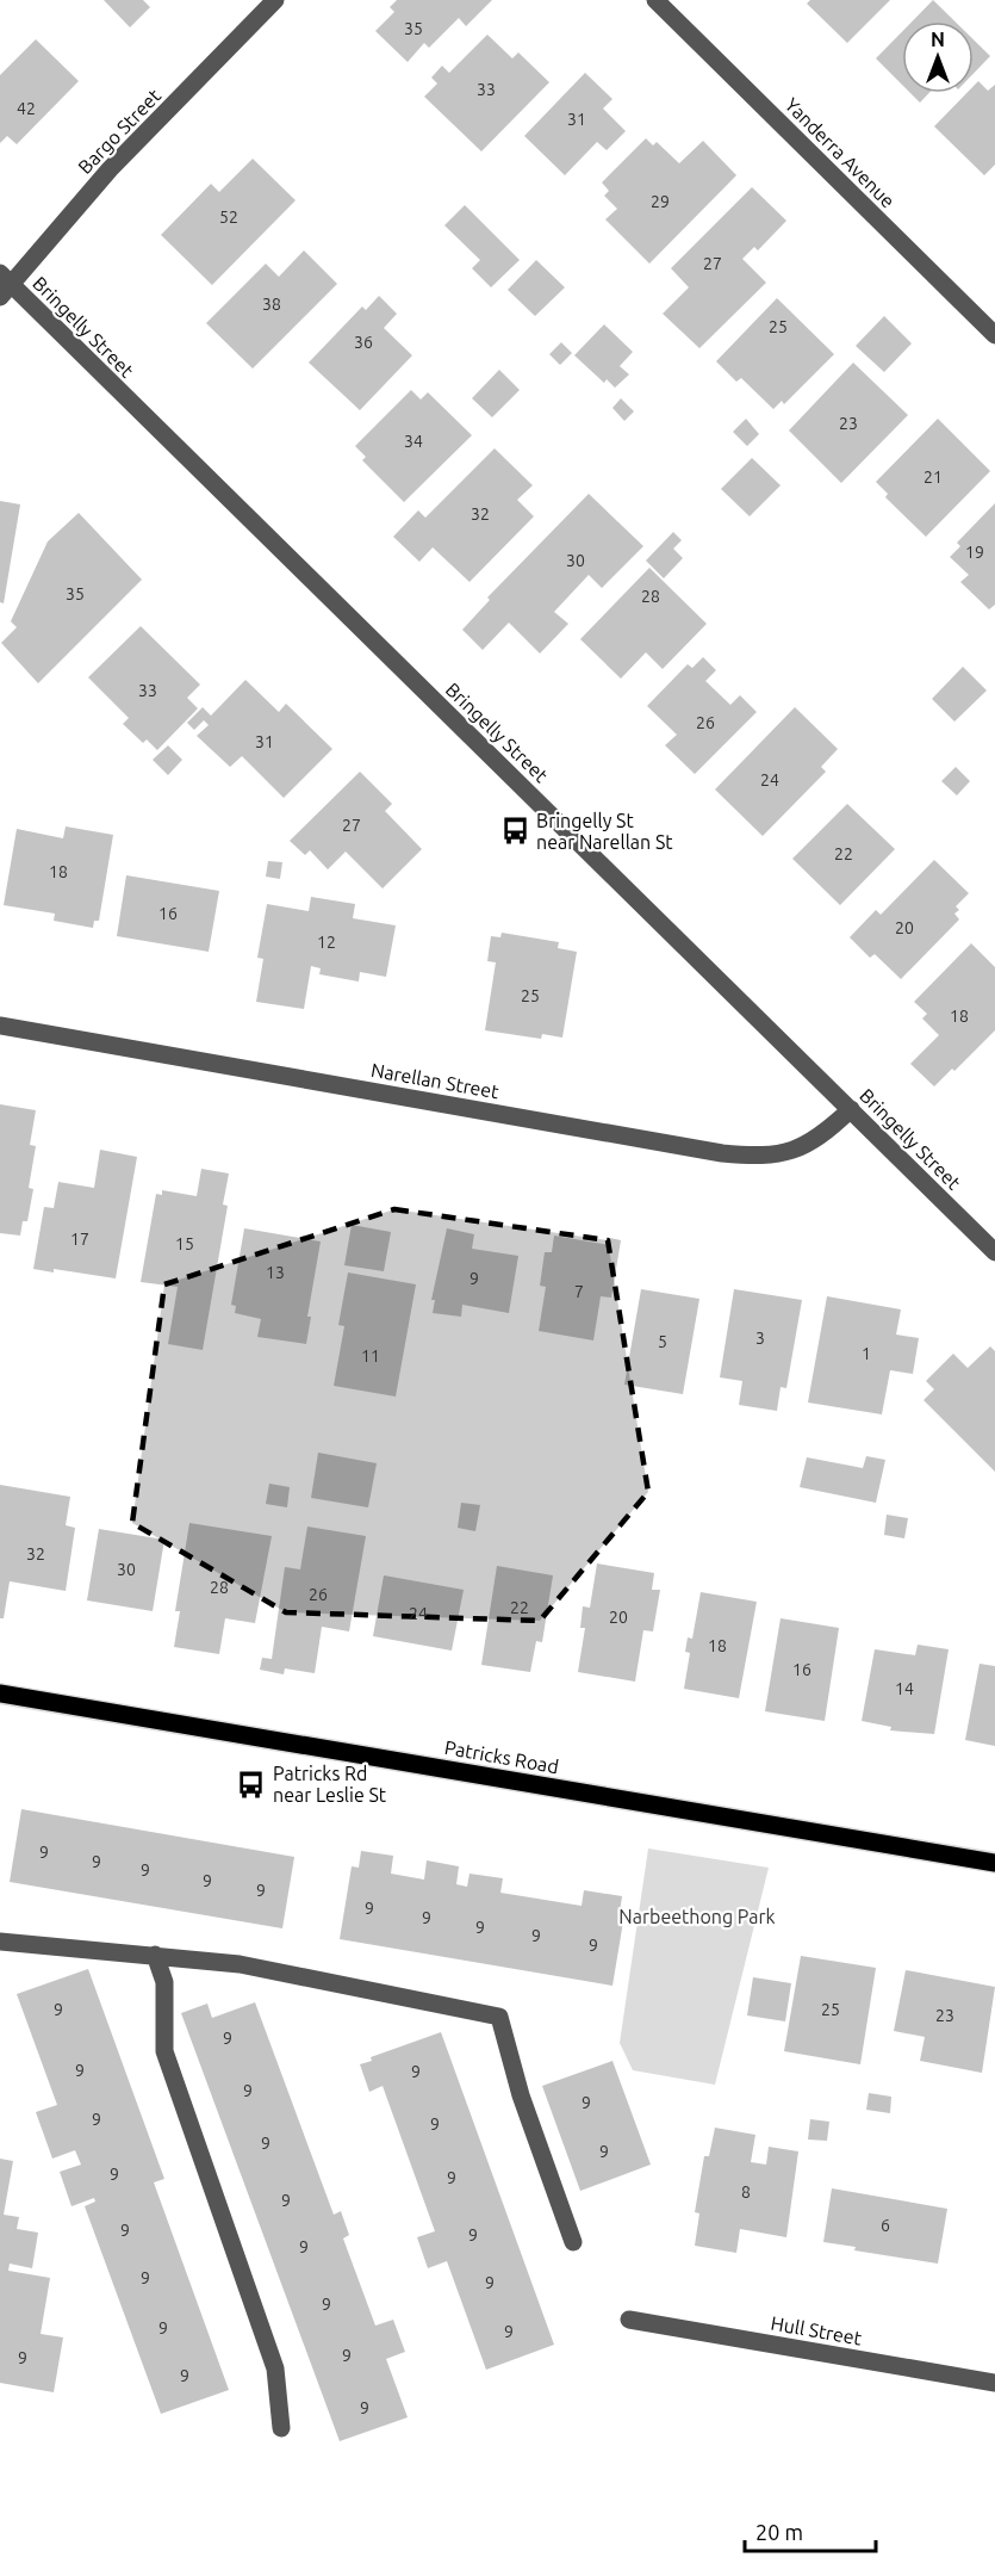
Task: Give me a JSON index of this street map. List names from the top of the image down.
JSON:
{
  "streets": {
    "main road": ["Patricks Road"],
    "street": [
      "Bargo Street",
      "Yanderra Avenue",
      "Bringelly Street",
      "Narellan Street",
      "Hull Street"
    ]
  },
  "crossings": [
    ["Bargo Street", "Bringelly Street"],
    ["Bringelly Street", "Narellan Street"]
  ],
  "parks": ["Narbeethong Park"],
  "places": {
    "bus stop": ["Bringelly St near Narellan St", "Patricks Rd near Leslie St"]
  },
  "house_numbers": [
    "35",
    "33",
    "42",
    "31",
    "29",
    "52",
    "27",
    "38",
    "25",
    "36",
    "23",
    "34",
    "21",
    "32",
    "19",
    "30",
    "35",
    "28",
    "33",
    "26",
    "31",
    "24",
    "27",
    "22",
    "18",
    "16",
    "20",
    "12",
    "25",
    "18",
    "17",
    "15",
    "13",
    "9",
    "7",
    "3",
    "5",
    "1",
    "11",
    "32",
    "30",
    "28",
    "26",
    "22",
    "24",
    "20",
    "18",
    "16",
    "14",
    "9",
    "9",
    "9",
    "9",
    "9",
    "9",
    "9",
    "9",
    "9",
    "9",
    "9",
    "25",
    "23",
    "9",
    "9",
    "9",
    "9",
    "9",
    "9",
    "9",
    "9",
    "9",
    "9",
    "9",
    "8",
    "9",
    "6",
    "9",
    "9",
    "9",
    "9",
    "9",
    "9",
    "9",
    "9",
    "9",
    "9",
    "9",
    "9"
  ],
  "scale_bar": "20 m",
  "north": "top"
}
